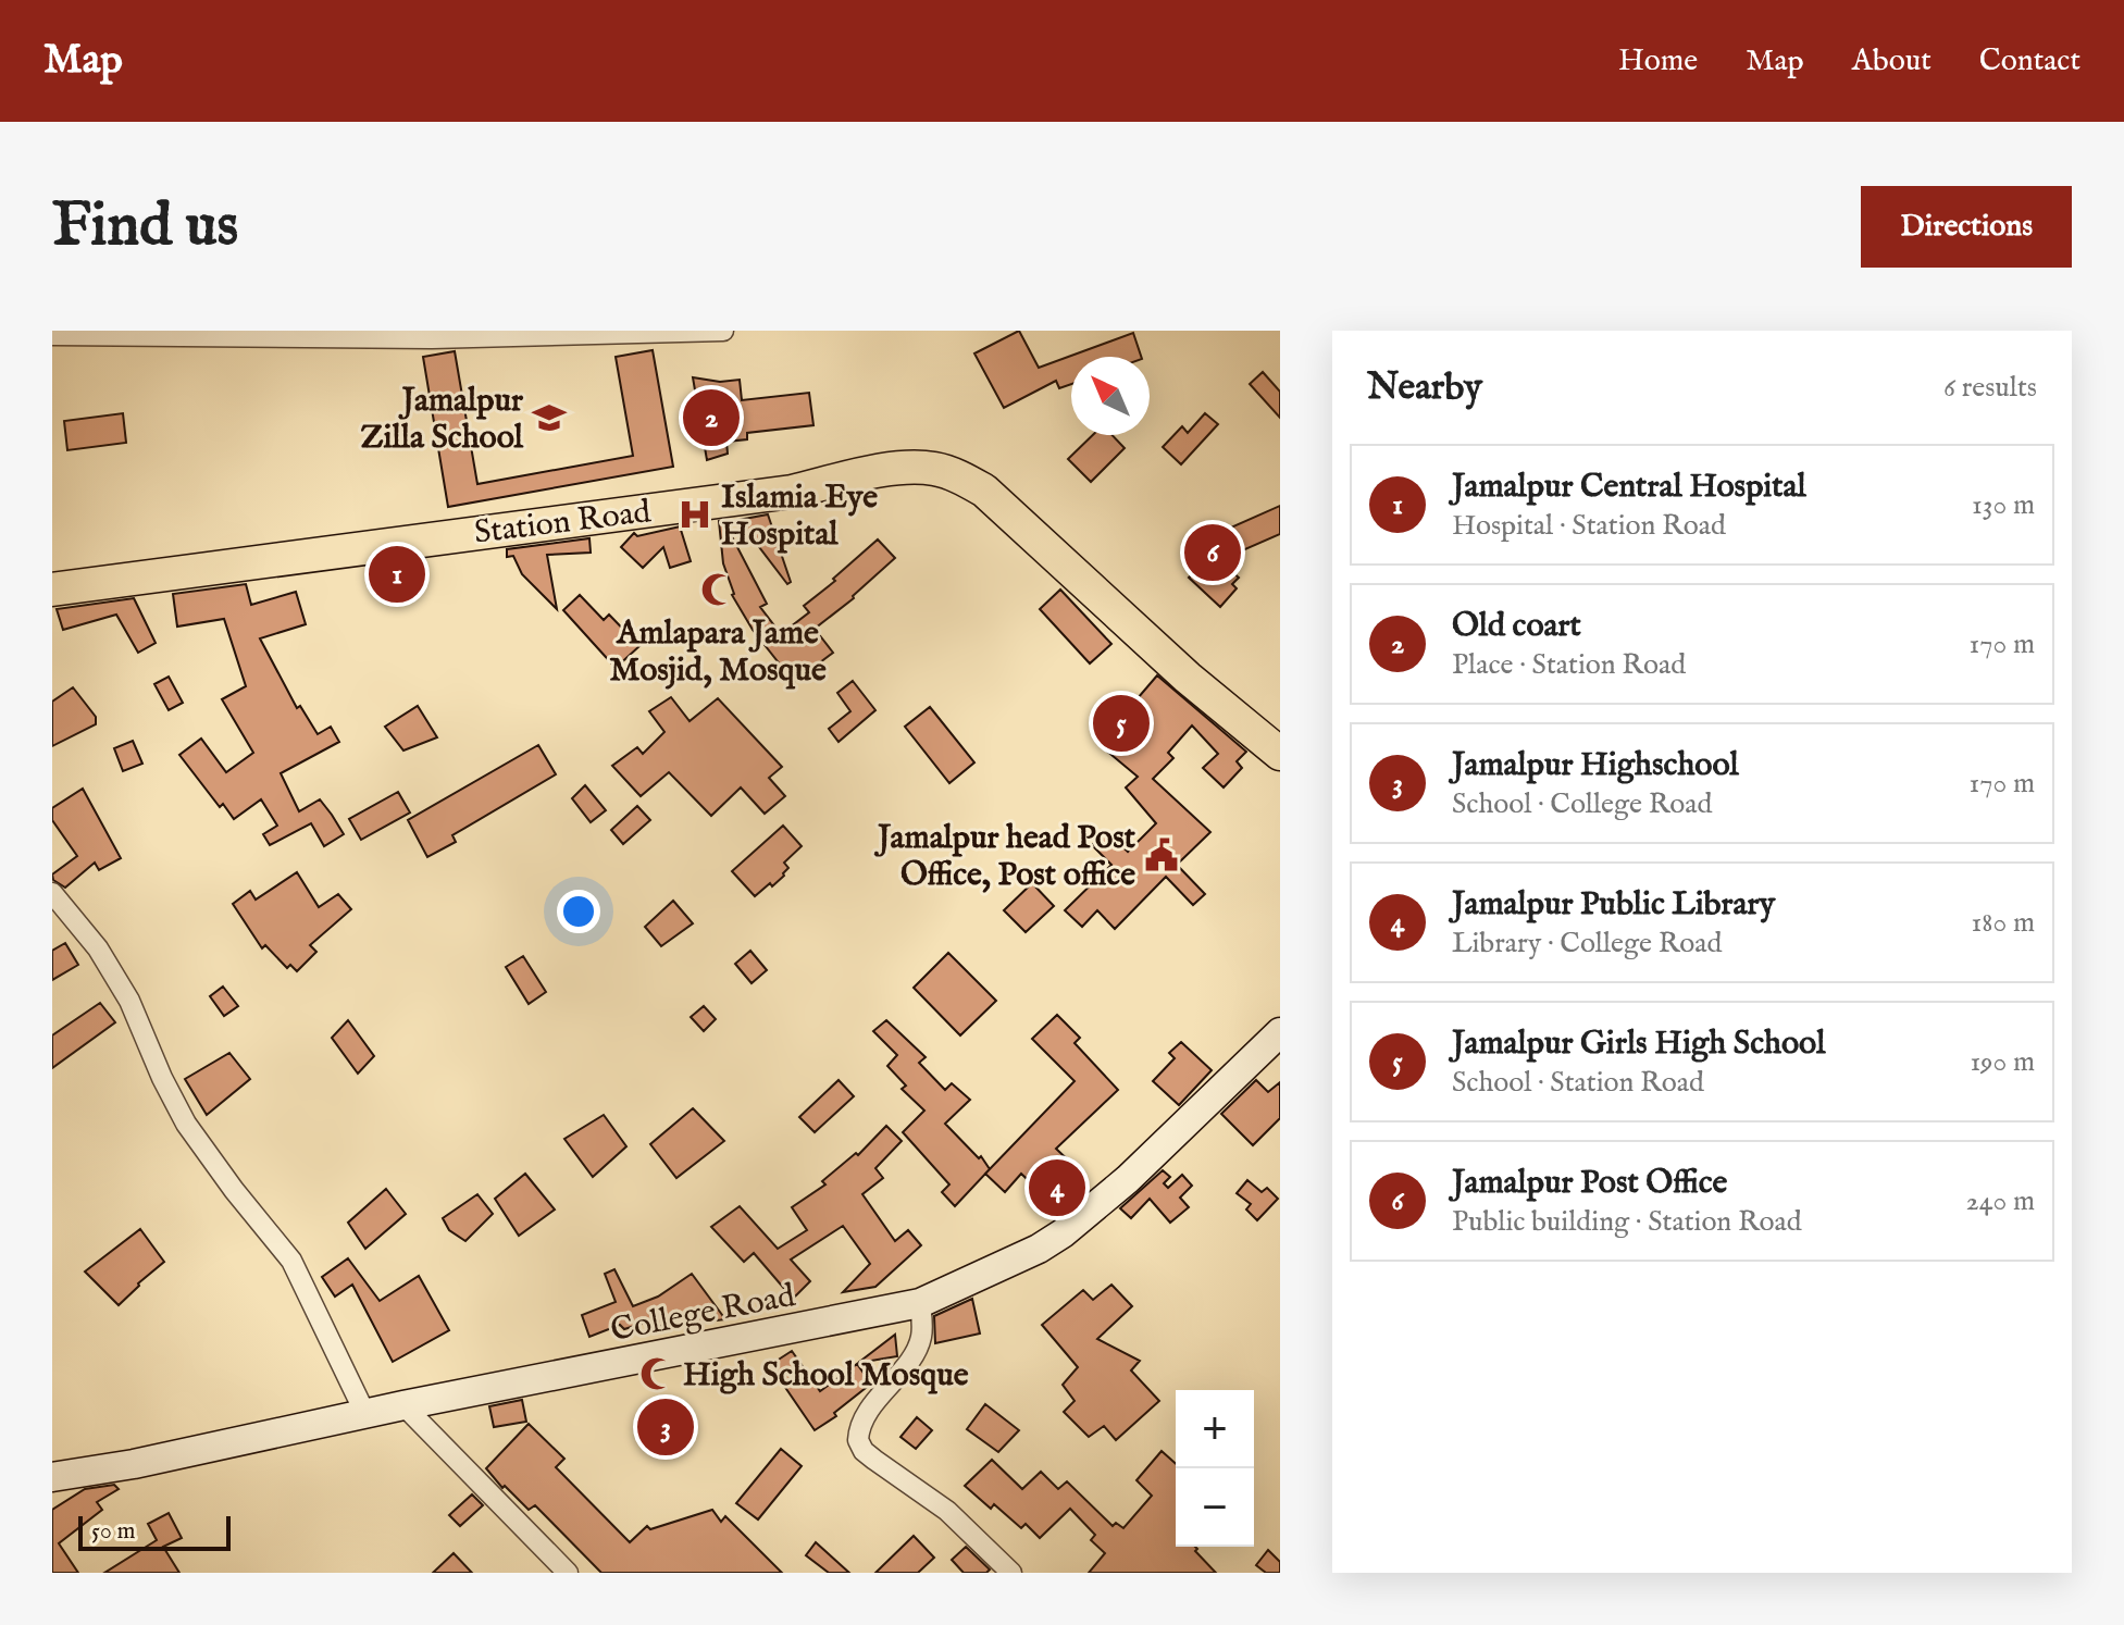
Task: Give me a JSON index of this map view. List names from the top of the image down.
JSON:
{
  "streets": {
    "main road": ["Station Road", "College Road"]
  },
  "places": {
    "school or university": ["Jamalpur Zilla School"],
    "hospital": ["Islamia Eye Hospital"],
    "mosque": ["Amlapara Jame Mosjid, Mosque", "High School Mosque"],
    "public building": ["Jamalpur head Post Office, Post office"]
  },
  "scale_bar": "50 m",
  "north": "top left",
  "page": {
    "header": "Map",
    "nav": [
      "Home",
      "Map",
      "About",
      "Contact"
    ],
    "buttons": "Directions",
    "title": "Find us",
    "heading": ["Nearby", "6 results"],
    "pins": [
      "2",
      "6",
      "1",
      "5",
      "4",
      "3"
    ],
    "list": [
      {
        "mark": "1",
        "name": "Jamalpur Central Hospital",
        "note": "Hospital · Station Road",
        "value": "130 m"
      },
      {
        "mark": "2",
        "name": "Old coart",
        "note": "Place · Station Road",
        "value": "170 m"
      },
      {
        "mark": "3",
        "name": "Jamalpur Highschool",
        "note": "School · College Road",
        "value": "170 m"
      },
      {
        "mark": "4",
        "name": "Jamalpur Public Library",
        "note": "Library · College Road",
        "value": "180 m"
      },
      {
        "mark": "5",
        "name": "Jamalpur Girls High School",
        "note": "School · Station Road",
        "value": "190 m"
      },
      {
        "mark": "6",
        "name": "Jamalpur Post Office",
        "note": "Public building · Station Road",
        "value": "240 m"
      }
    ],
    "map_buttons": ["+", "−"],
    "scale": "50 m"
  }
}
